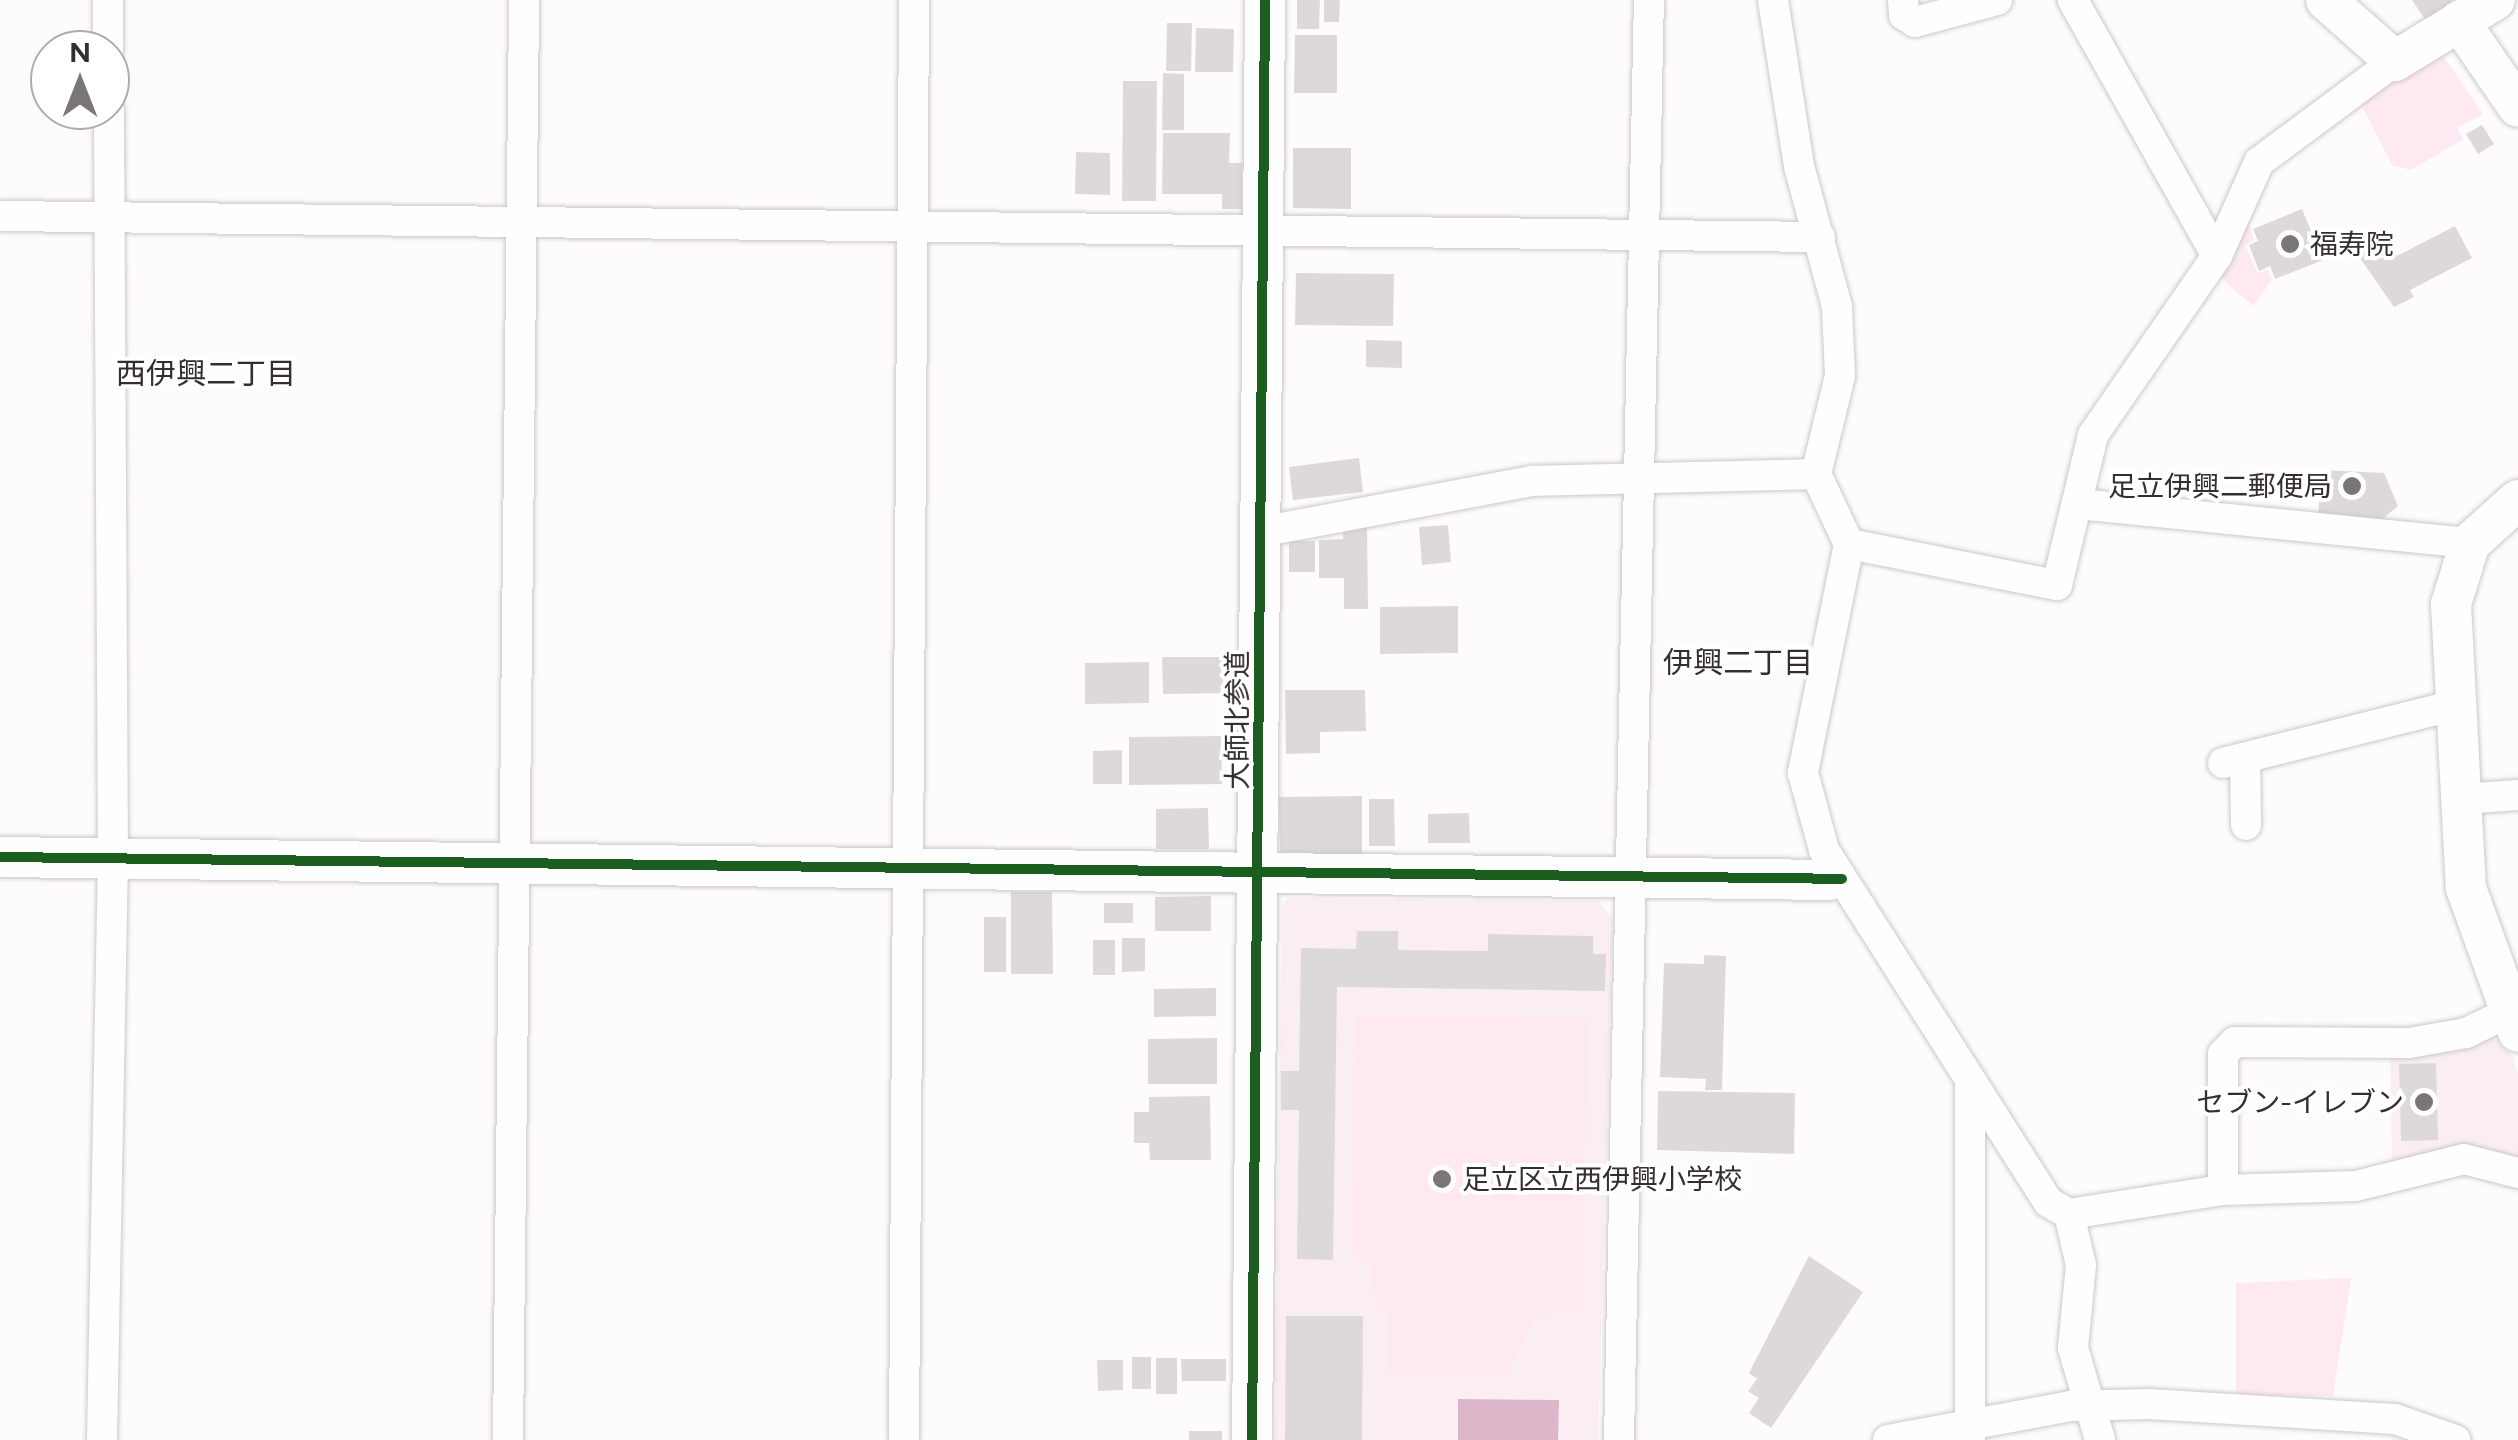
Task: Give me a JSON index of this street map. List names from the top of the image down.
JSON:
{
  "streets": {
    "street": ["大師北参道"]
  },
  "districts": ["西伊興二丁目", "伊興二丁目"],
  "places": [
    "福寿院",
    "足立伊興二郵便局",
    "セブン-イレブン",
    "足立区立西伊興小学校"
  ],
  "north": "top"
}
